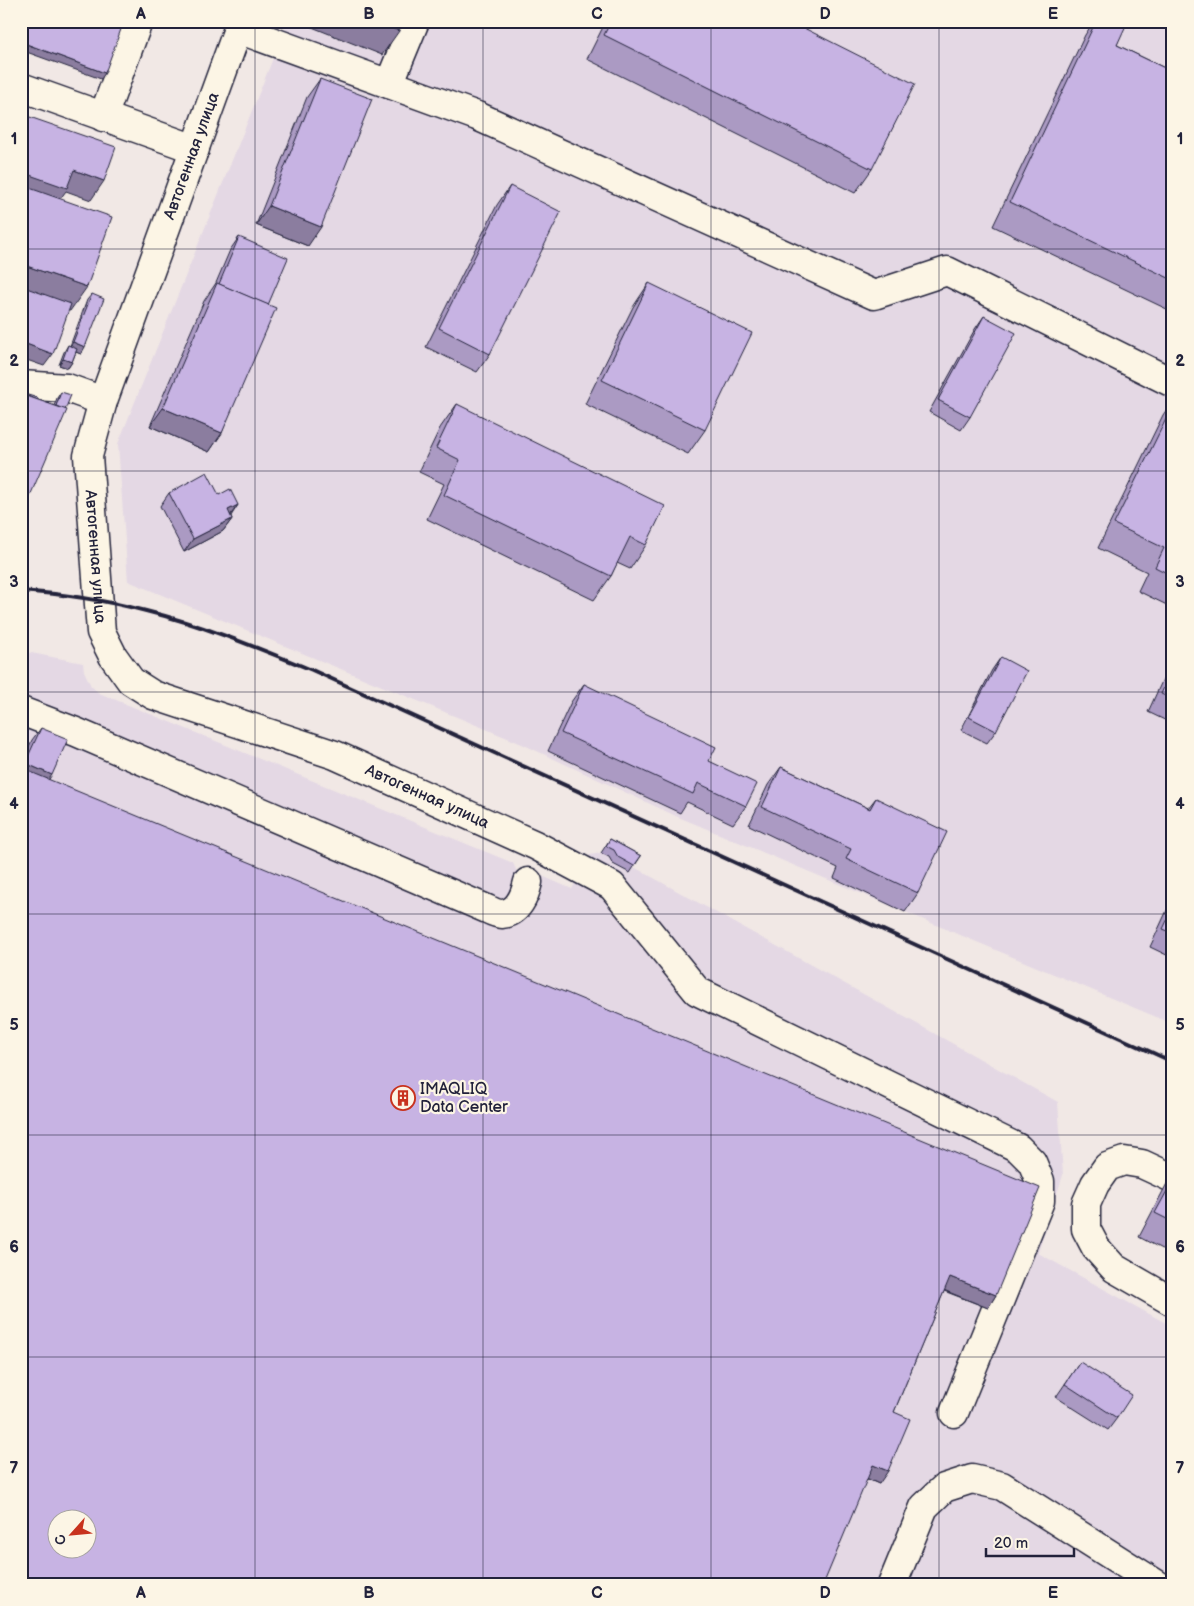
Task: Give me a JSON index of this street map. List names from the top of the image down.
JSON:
{
  "streets": {
    "street": ["Автогенная улица"]
  },
  "places": {
    "building": ["IMAQLIQ Data Center"]
  },
  "scale_bar": "20 m",
  "north": "bottom left",
  "grid": {
    "columns": [
      "A",
      "B",
      "C",
      "D",
      "E"
    ],
    "rows": [
      "1",
      "2",
      "3",
      "4",
      "5",
      "6",
      "7"
    ]
  }
}
